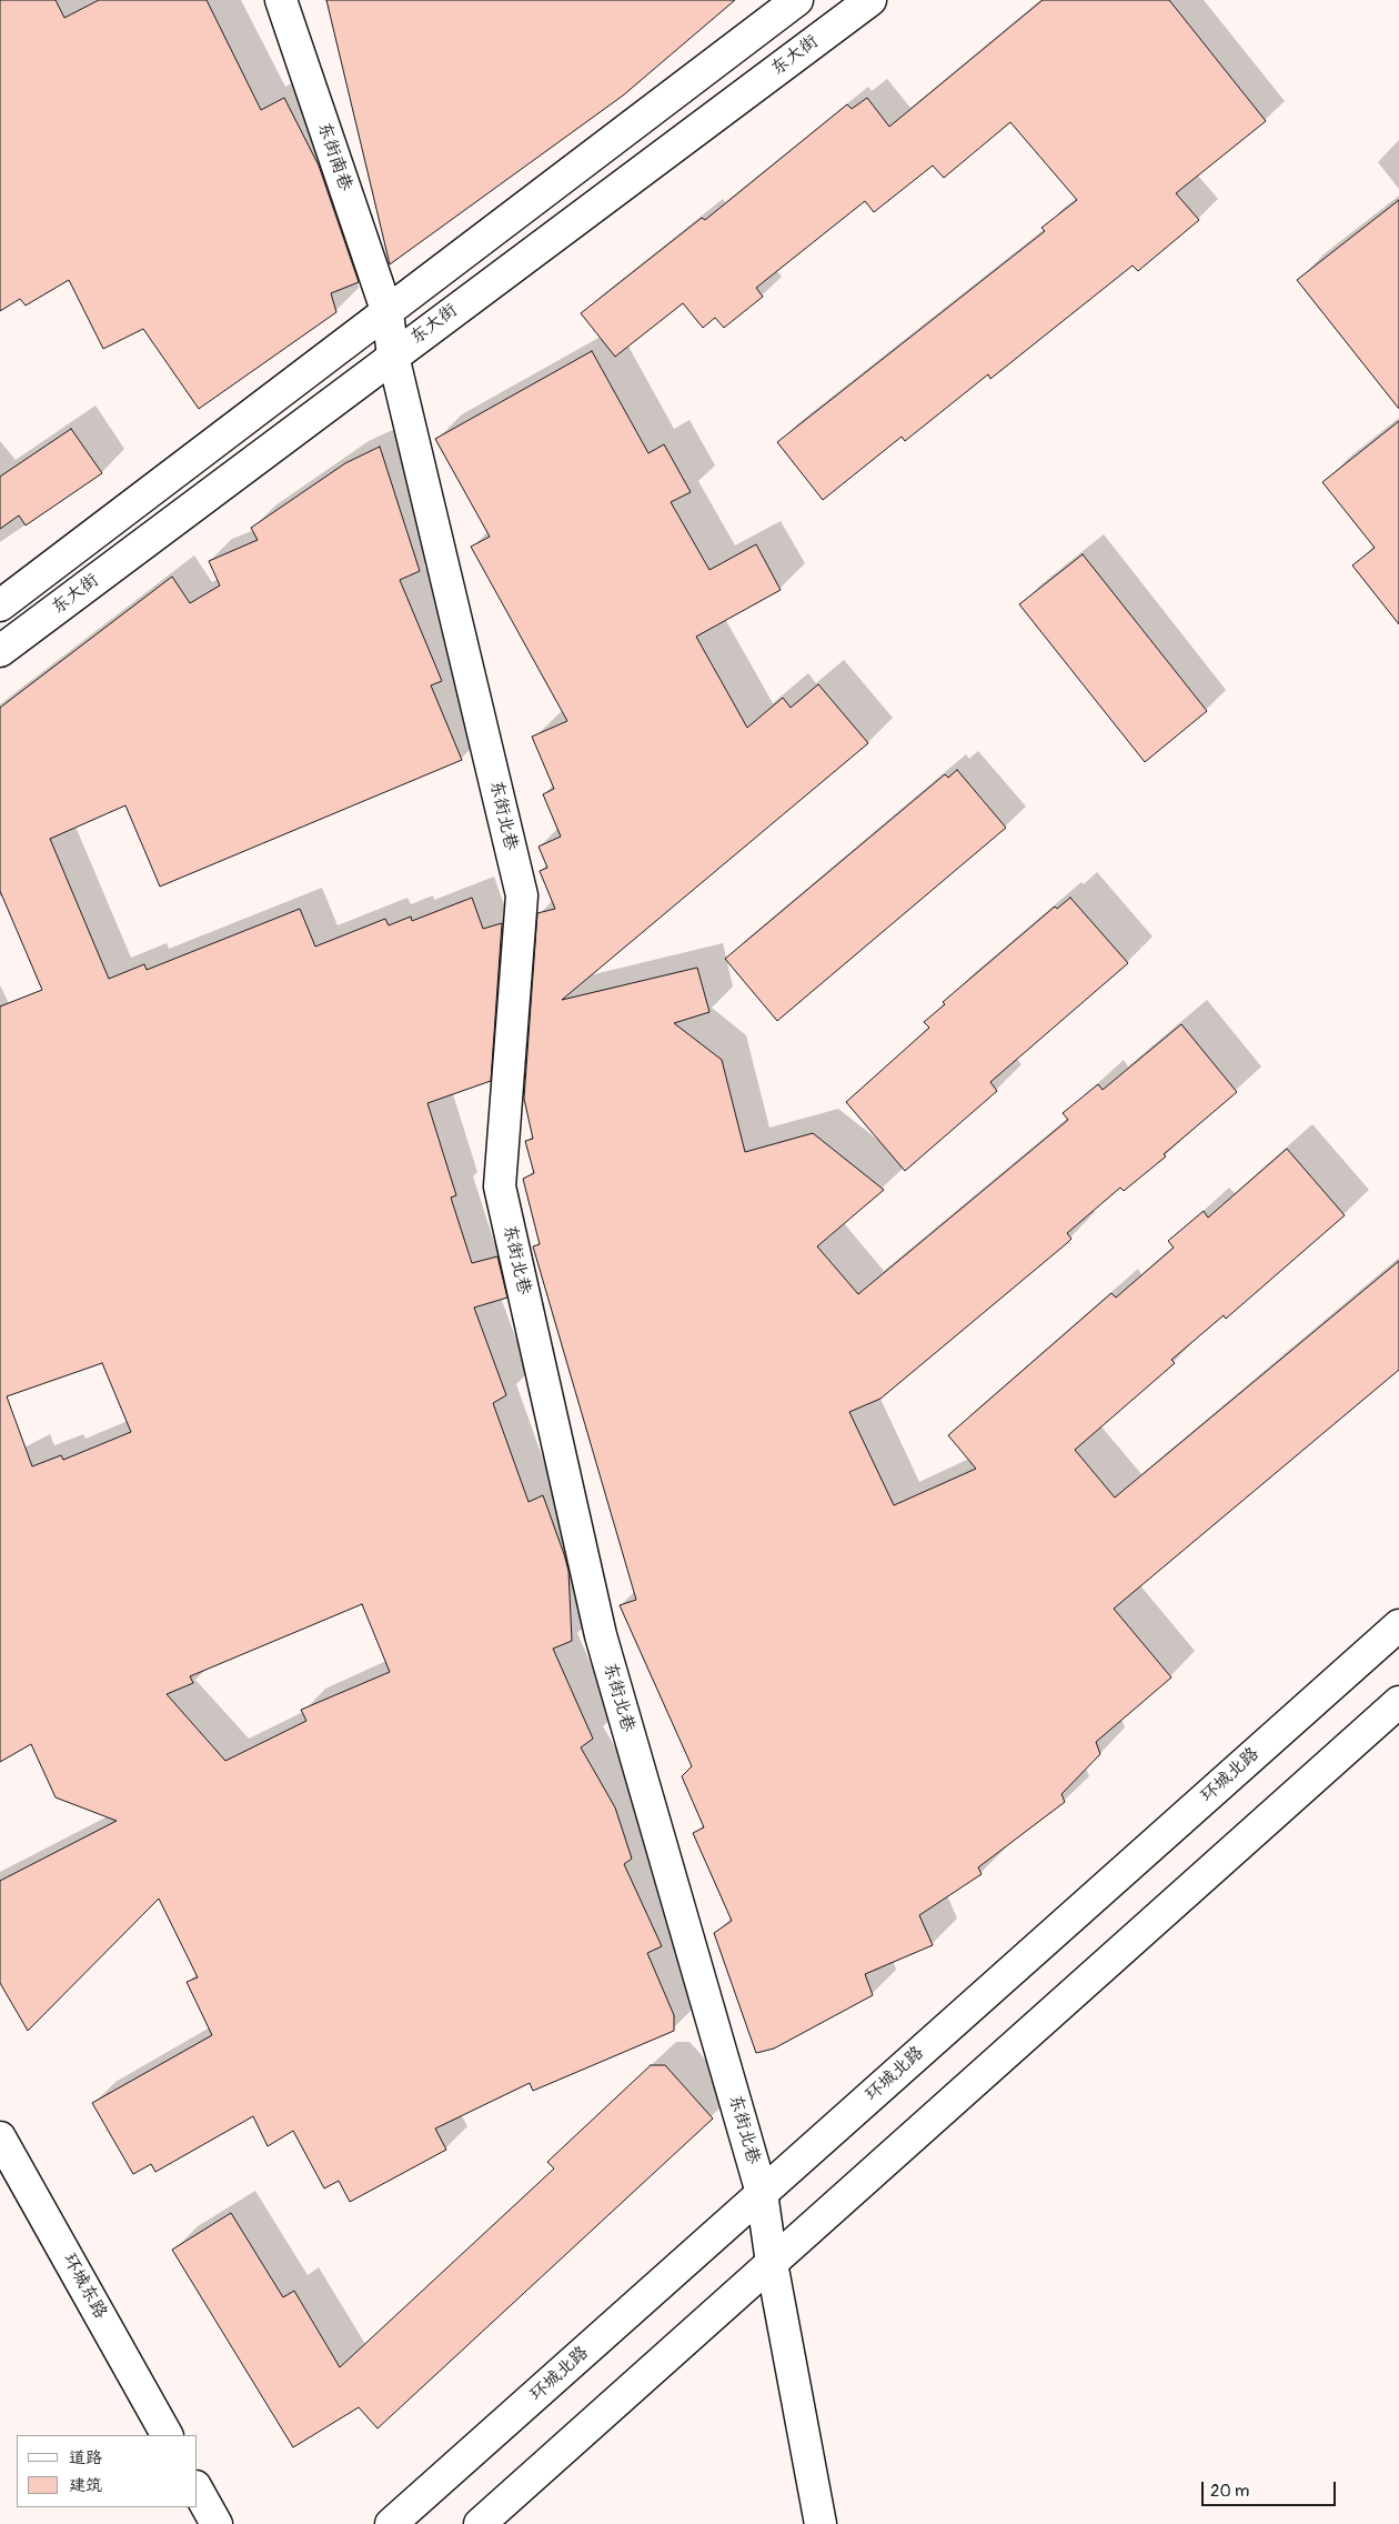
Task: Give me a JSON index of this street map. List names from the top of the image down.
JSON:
{
  "streets": {
    "main road": [
      "东大街",
      "东街南巷",
      "东街北巷",
      "环城北路",
      "环城东路"
    ]
  },
  "crossings": [
    ["东大街", "东街南巷"],
    ["东大街", "东街北巷"],
    ["东街南巷", "东街北巷"],
    ["东街北巷", "环城北路"]
  ],
  "legend": ["道路", "建筑"],
  "scale_bar": "20 m"
}
